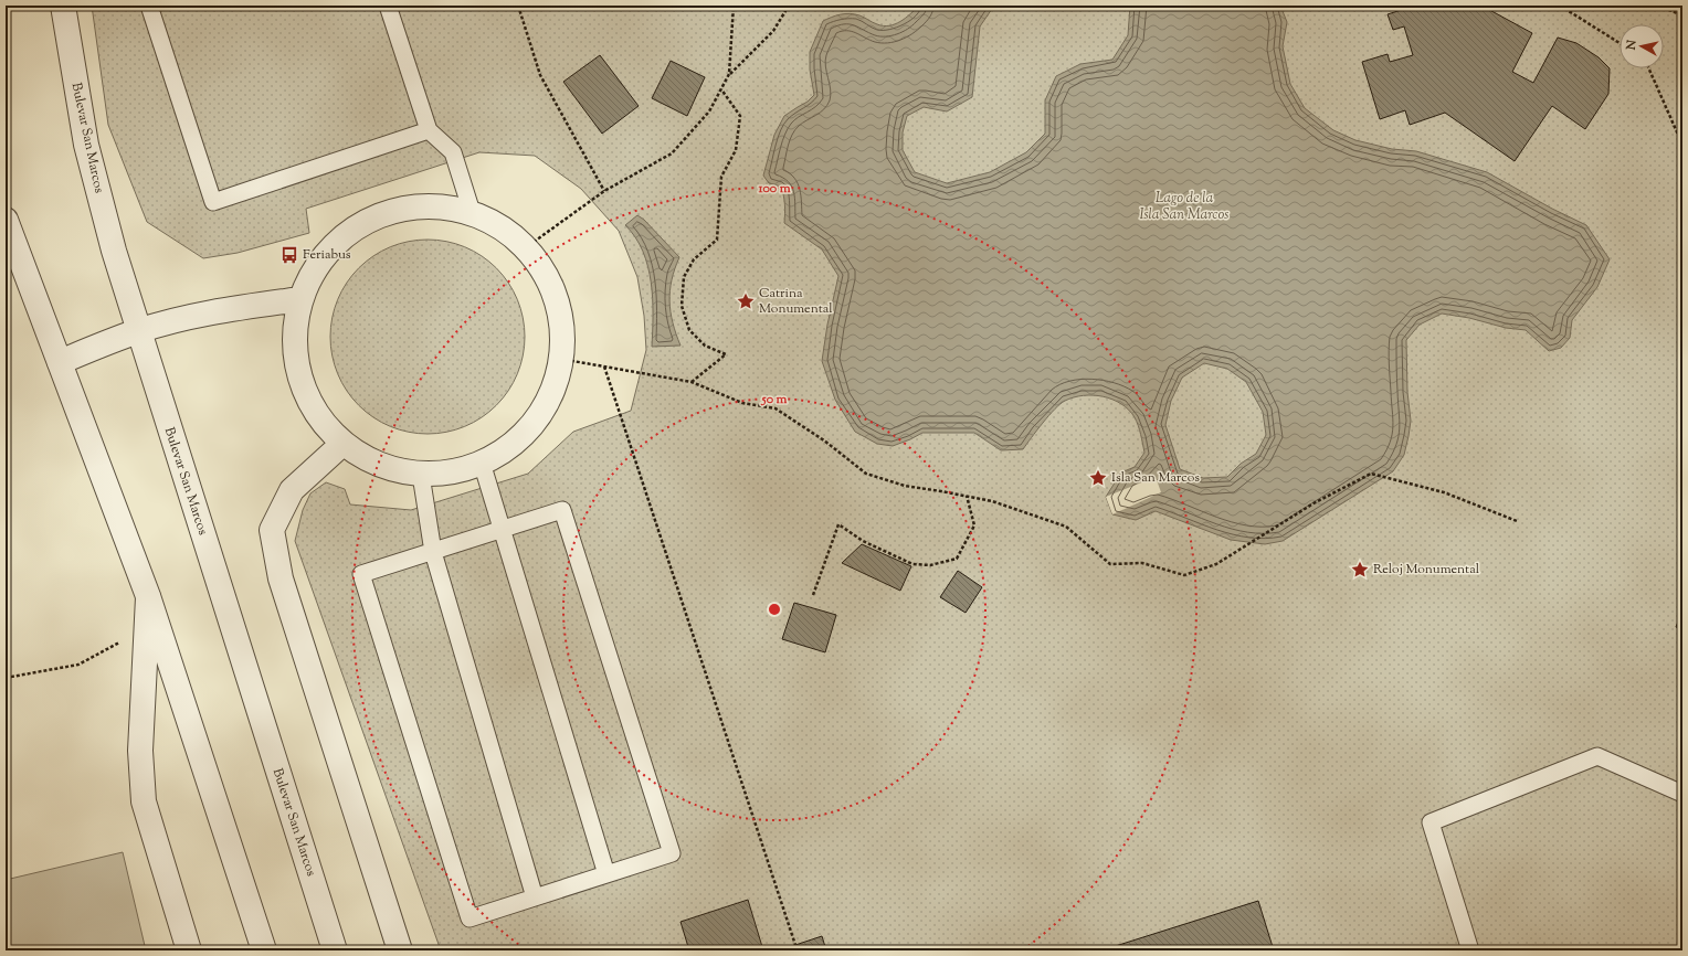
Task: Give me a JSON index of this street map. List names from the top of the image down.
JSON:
{
  "streets": {
    "street": ["Bulevar San Marcos"]
  },
  "water": ["Lago de la Isla San Marcos"],
  "places": {
    "bus stop": ["Feriabus"],
    "place": ["Catrina Monumental", "Isla San Marcos", "Reloj Monumental"]
  },
  "north": "left",
  "rings": ["100 m", "50 m"]
}
